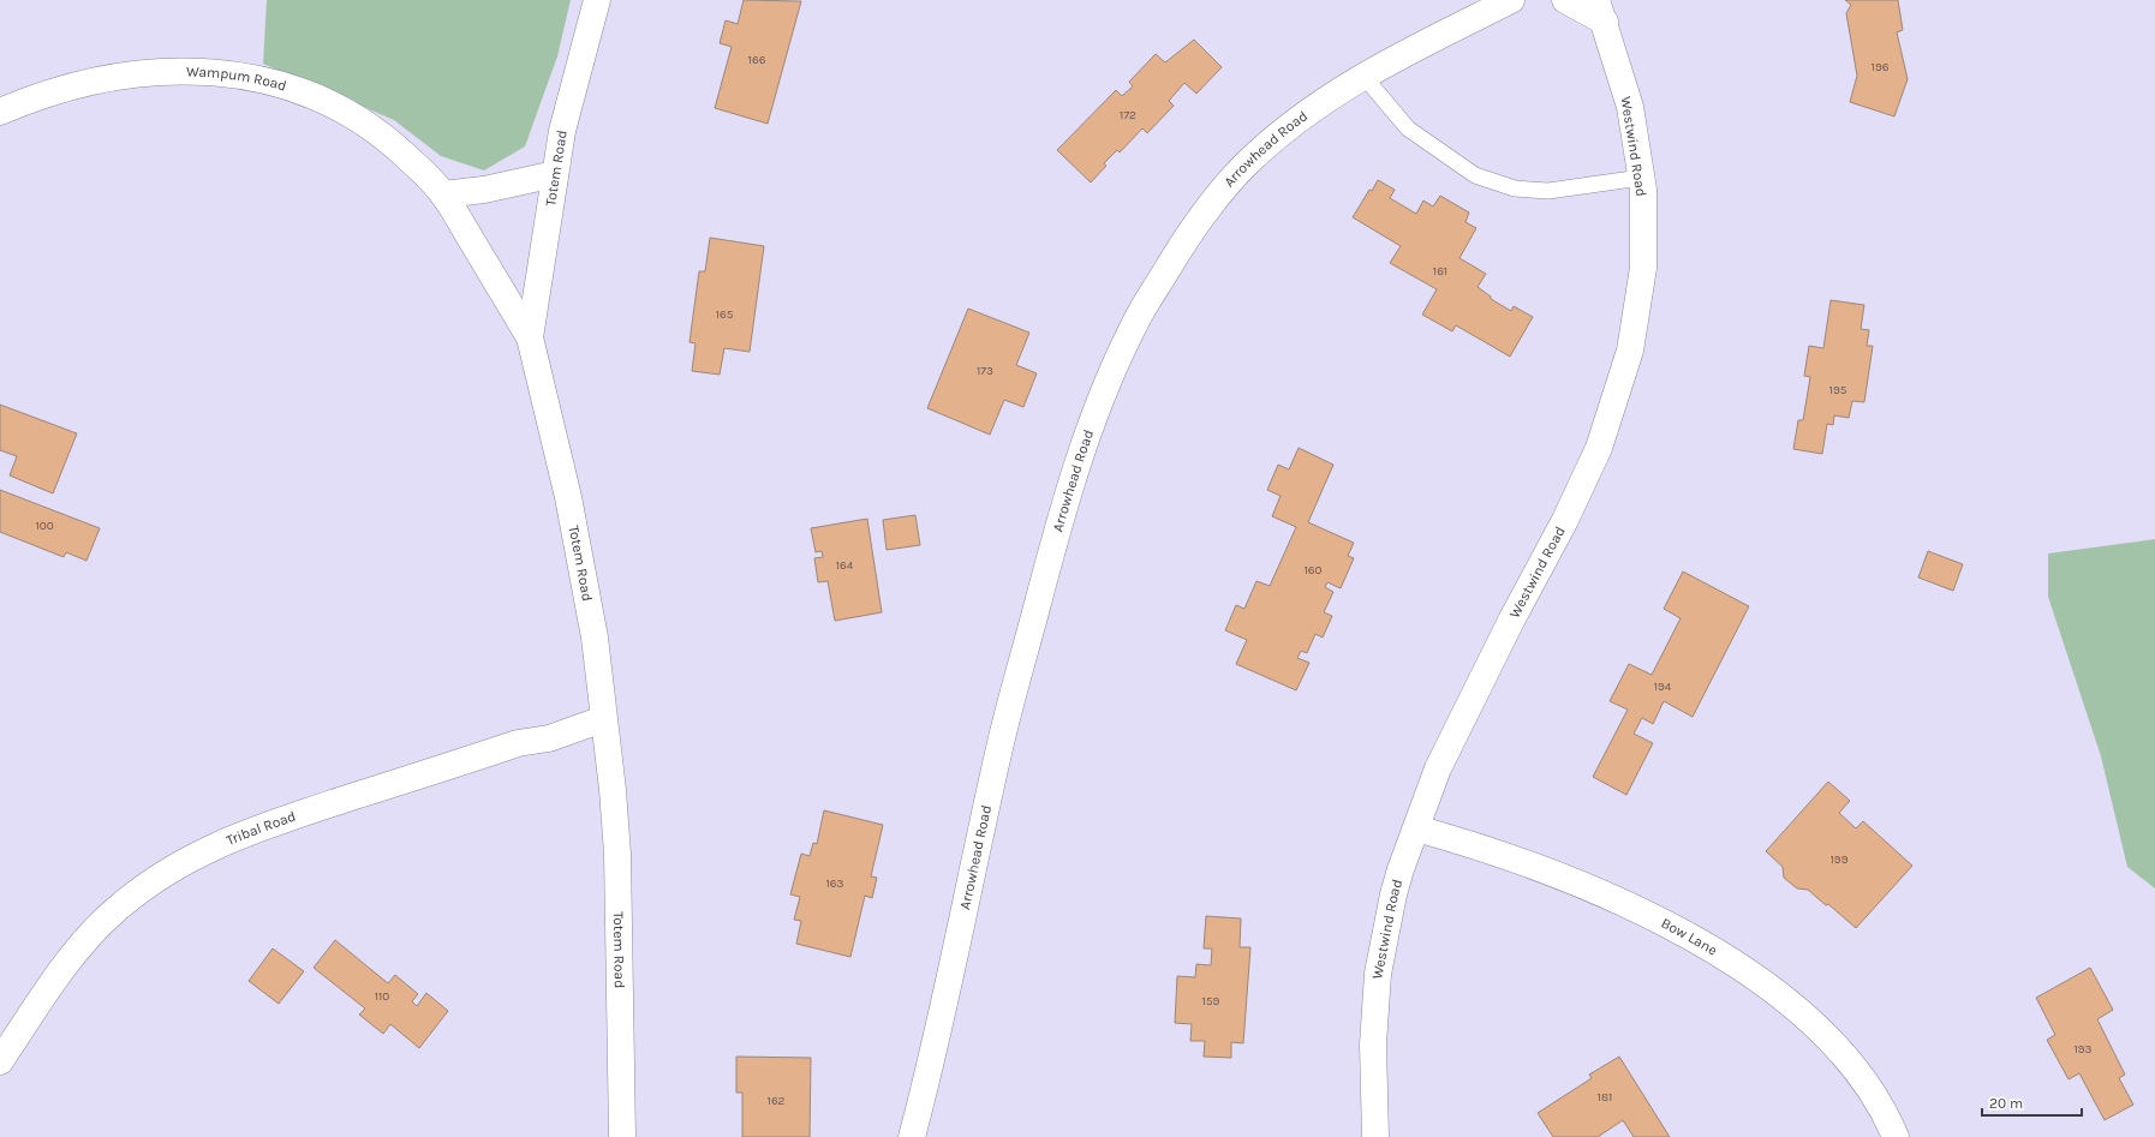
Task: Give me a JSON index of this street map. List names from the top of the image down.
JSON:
{
  "streets": {
    "street": [
      "Wampum Road",
      "Westwind Road",
      "Arrowhead Road",
      "Totem Road",
      "Tribal Road",
      "Bow Lane"
    ]
  },
  "crossings": [
    ["Wampum Road", "Totem Road"],
    ["Westwind Road", "Bow Lane"],
    ["Totem Road", "Tribal Road"]
  ],
  "house_numbers": [
    "166",
    "196",
    "172",
    "161",
    "165",
    "173",
    "195",
    "100",
    "164",
    "160",
    "194",
    "199",
    "163",
    "110",
    "159",
    "193",
    "181",
    "162"
  ],
  "scale_bar": "20 m"
}
